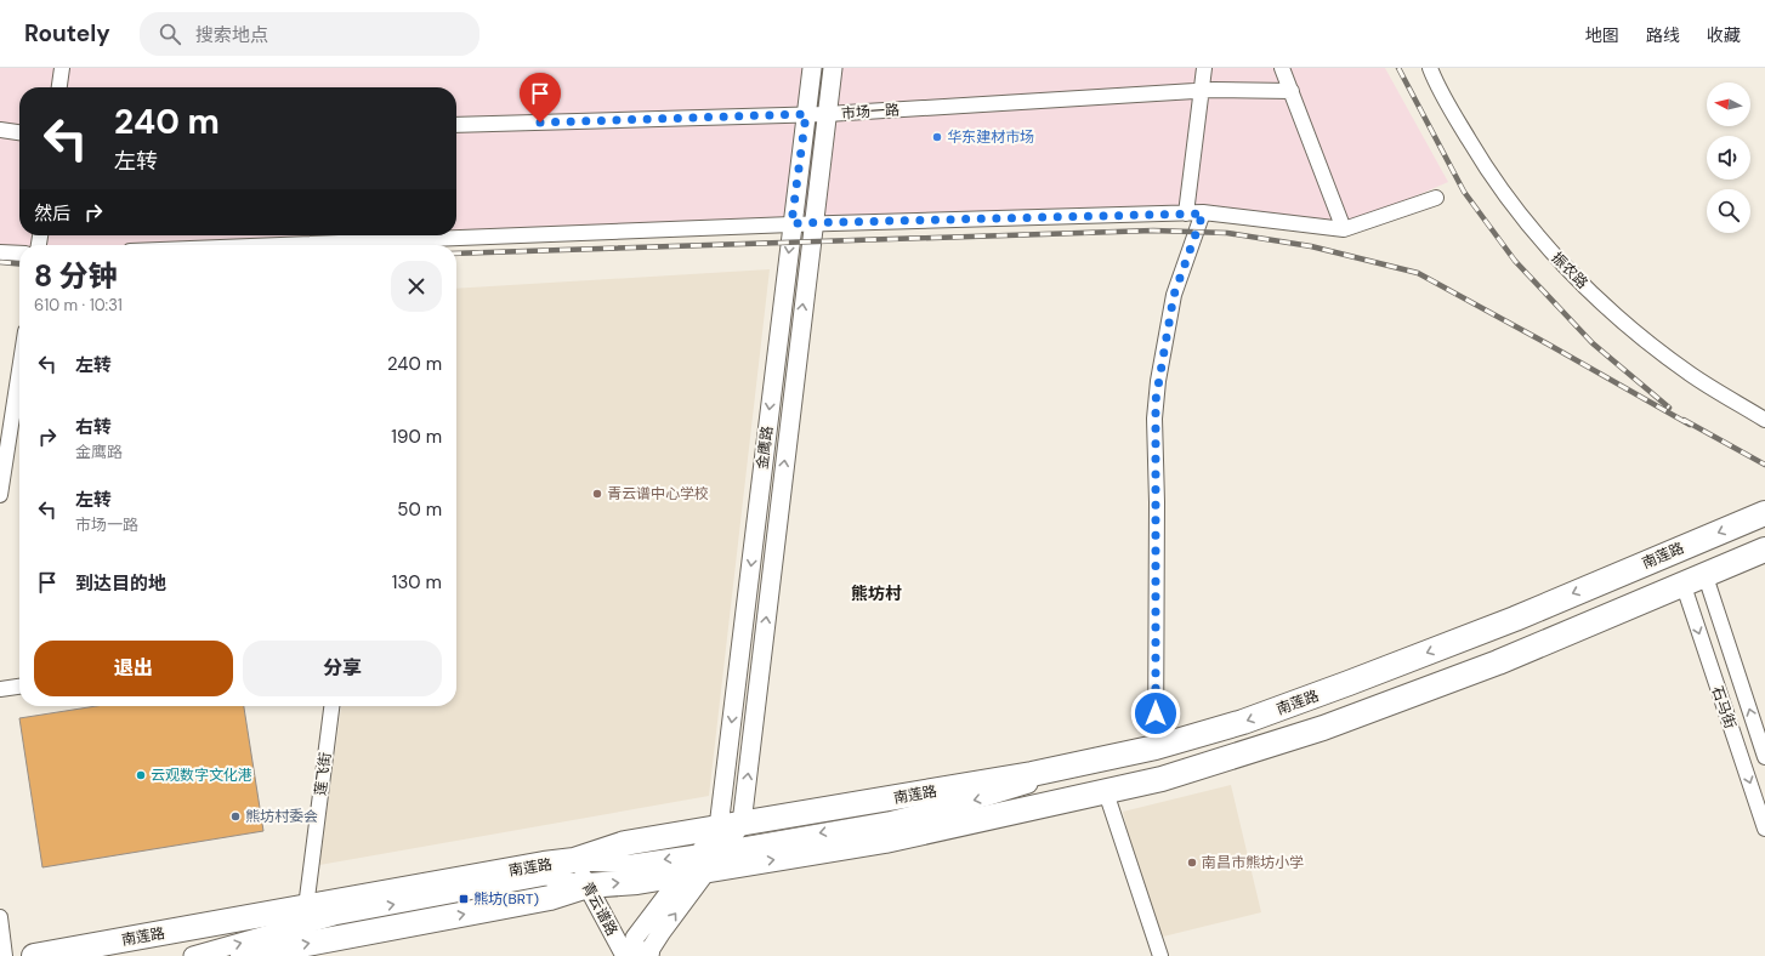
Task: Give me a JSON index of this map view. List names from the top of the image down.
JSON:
{
  "streets": {
    "highway": ["南莲路"],
    "street": [
      "市场一路",
      "振农路",
      "金鹰路",
      "石马街",
      "莲飞街",
      "青云谱路"
    ]
  },
  "crossings": [
    ["市场一路", "金鹰路"],
    ["金鹰路", "南莲路"],
    ["南莲路", "莲飞街"],
    ["南莲路", "青云谱路"]
  ],
  "districts": ["熊坊村"],
  "places": {
    "other": [
      "华东建材市场",
      "青云谱中心学校",
      "云观数字文化港",
      "熊坊村委会",
      "南昌市熊坊小学"
    ],
    "transit": ["熊坊(BRT)"]
  },
  "north": "left",
  "page": {
    "header": "Routely",
    "search": "搜索地点",
    "nav": ["地图", "路线", "收藏"],
    "turn": ["240 m", "左转"],
    "then": "然后",
    "heading": ["8 分钟", "610 m · 10:31"],
    "list": [
      {
        "name": "左转",
        "value": "240 m"
      },
      {
        "name": "右转",
        "note": "金鹰路",
        "value": "190 m"
      },
      {
        "name": "左转",
        "note": "市场一路",
        "value": "50 m"
      },
      {
        "name": "到达目的地",
        "value": "130 m"
      }
    ],
    "buttons": ["退出", "分享"]
  }
}
